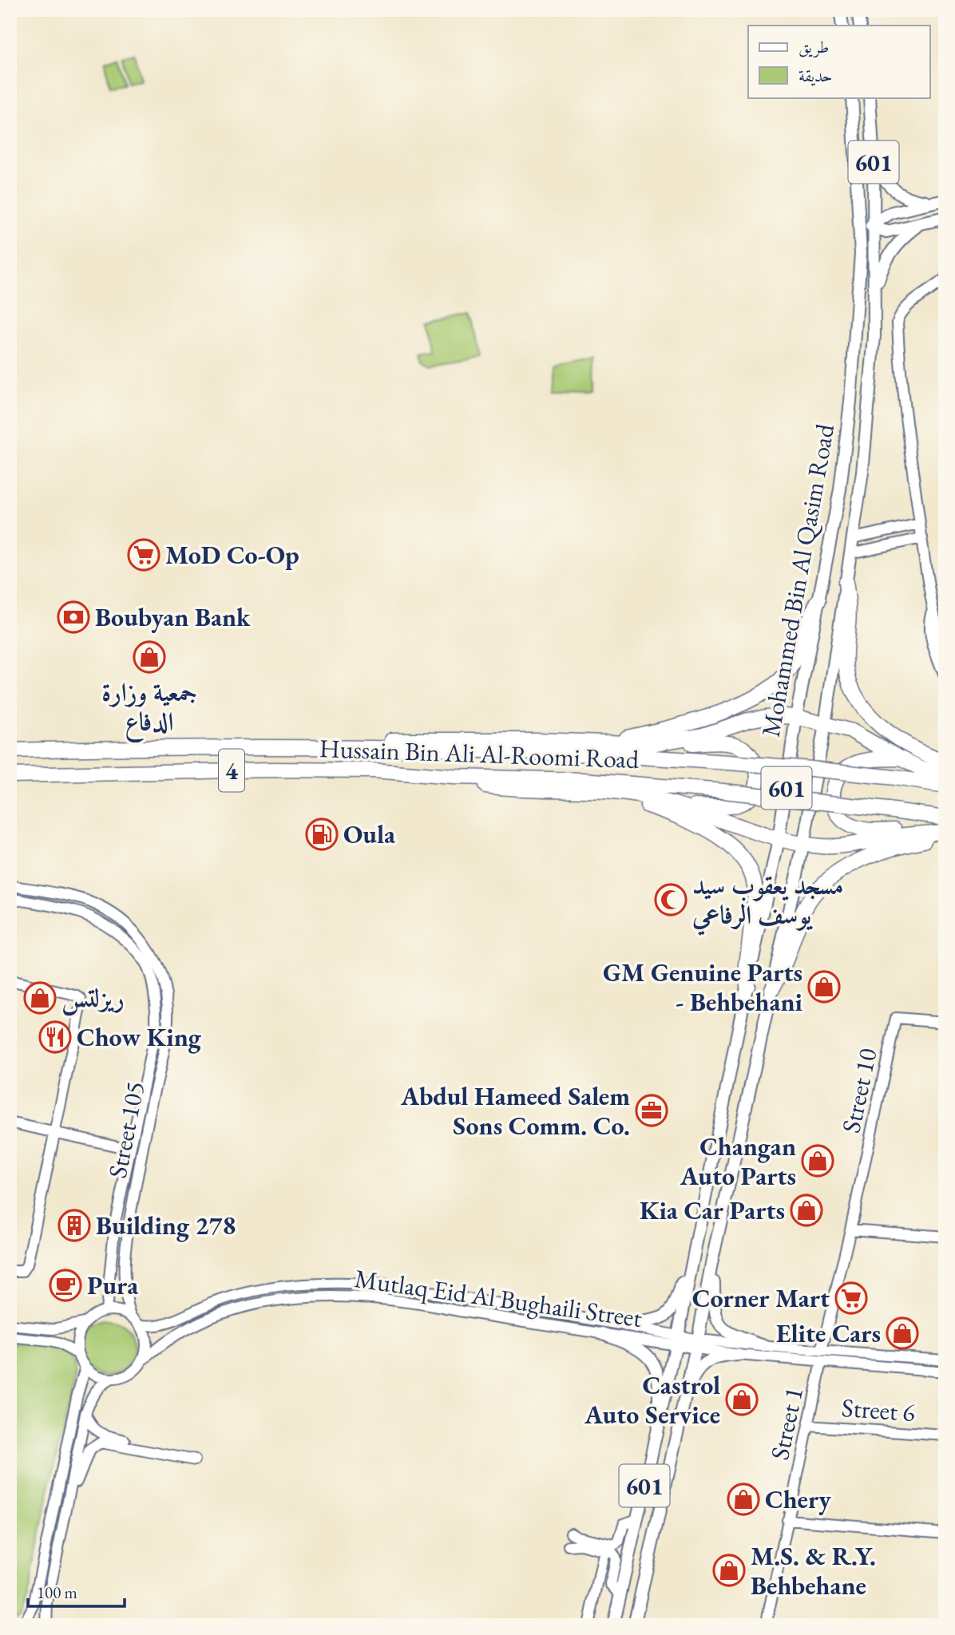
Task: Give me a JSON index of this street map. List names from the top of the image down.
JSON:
{
  "streets": {
    "highway": ["Hussain Bin Ali Al-Roomi Road", "4"],
    "main road": ["601", "Mohammed Bin Al Qasim Road"],
    "street": [
      "Street 10",
      "Street 105",
      "Mutlaq Eid Al Bughaili Street",
      "Street 6",
      "Street 1"
    ]
  },
  "crossings": [
    ["Mohammed Bin Al Qasim Road", "Mutlaq Eid Al Bughaili Street"],
    ["Street 105", "Mutlaq Eid Al Bughaili Street"],
    ["Street 6", "Street 1"]
  ],
  "places": {
    "supermarket": ["MoD Co-Op", "Corner Mart"],
    "bank": ["Boubyan Bank"],
    "shop": [
      "جمعية وزارة الدفاع",
      "GM Genuine Parts - Behbehani",
      "ريزلتس",
      "Changan Auto Parts",
      "Kia Car Parts",
      "Elite Cars",
      "Castrol Auto Service",
      "Chery",
      "M.S. & R.Y. Behbehane"
    ],
    "fuel station": ["Oula"],
    "mosque": ["مسجد يعقوب سيد يوسف الرفاعي"],
    "restaurant": ["Chow King"],
    "office": ["Abdul Hameed Salem Sons Comm. Co."],
    "building": ["Building 278"],
    "cafe": ["Pura"]
  },
  "legend": ["طريق", "حديقة"],
  "scale_bar": "100 m"
}
